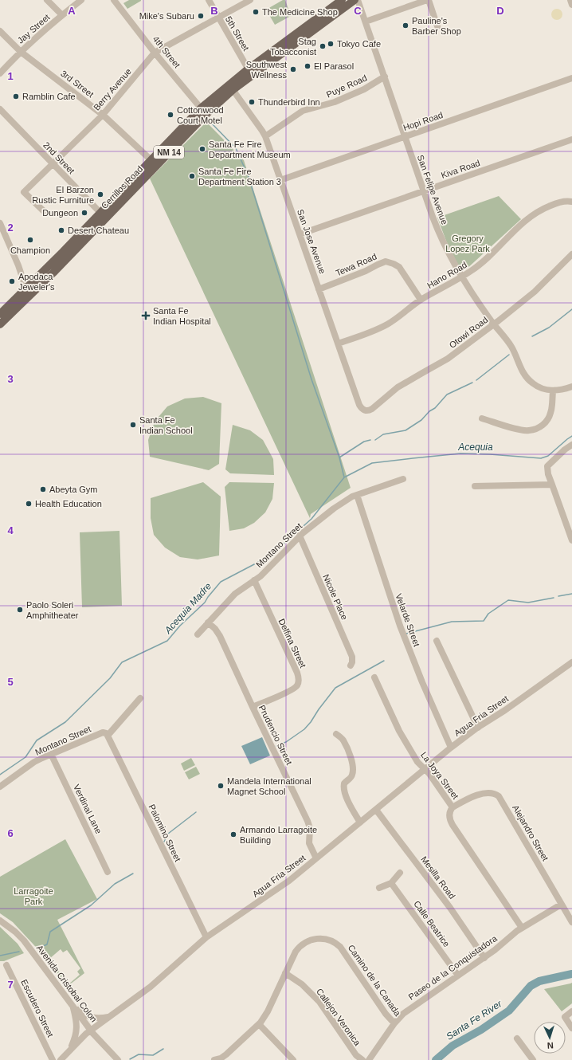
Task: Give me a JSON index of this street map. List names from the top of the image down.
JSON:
{
  "streets": {
    "main road": ["NM 14", "Cerrillos Road"],
    "street": [
      "Jay Street",
      "5th Street",
      "4th Street",
      "3rd Street",
      "Puye Road",
      "Berry Avenue",
      "Hopi Road",
      "2nd Street",
      "Kiva Road",
      "San Felipe Avenue",
      "San Jose Avenue",
      "Tewa Road",
      "Hano Road",
      "Otowi Road",
      "Montano Street",
      "Nicole Place",
      "Velarde Street",
      "Delfina Street",
      "Agua Fria Street",
      "Prudencio Street",
      "La Joya Street",
      "Verdinal Lane",
      "Palomino Street",
      "Alejandro Street",
      "Mesilla Road",
      "Calle Beatrice",
      "Paseo de la Conquistadora",
      "Camino de la Canada",
      "Avenida Cristobal Colon",
      "Escudero Street",
      "Callejon Veronica"
    ]
  },
  "crossings": [
    ["Jay Street", "3rd Street"],
    ["5th Street", "Berry Avenue"],
    ["5th Street", "Cerrillos Road"],
    ["4th Street", "Berry Avenue"],
    ["4th Street", "Cerrillos Road"],
    ["3rd Street", "Berry Avenue"],
    ["3rd Street", "Cerrillos Road"],
    ["Puye Road", "San Felipe Avenue"],
    ["Puye Road", "San Jose Avenue"],
    ["Berry Avenue", "2nd Street"],
    ["Hopi Road", "San Felipe Avenue"],
    ["Hopi Road", "San Jose Avenue"],
    ["2nd Street", "Cerrillos Road"],
    ["Kiva Road", "San Felipe Avenue"],
    ["Kiva Road", "San Jose Avenue"],
    ["Cerrillos Road", "San Jose Avenue"],
    ["San Felipe Avenue", "Hano Road"],
    ["San Felipe Avenue", "Otowi Road"],
    ["San Jose Avenue", "Tewa Road"],
    ["San Jose Avenue", "Hano Road"],
    ["San Jose Avenue", "Otowi Road"],
    ["Tewa Road", "Hano Road"],
    ["Montano Street", "Nicole Place"],
    ["Montano Street", "Velarde Street"],
    ["Montano Street", "Delfina Street"],
    ["Montano Street", "Prudencio Street"],
    ["Montano Street", "Verdinal Lane"],
    ["Montano Street", "Palomino Street"],
    ["Velarde Street", "Agua Fria Street"],
    ["Delfina Street", "Prudencio Street"],
    ["Agua Fria Street", "Prudencio Street"],
    ["Agua Fria Street", "La Joya Street"],
    ["Agua Fria Street", "Palomino Street"],
    ["Agua Fria Street", "Mesilla Road"],
    ["Agua Fria Street", "Avenida Cristobal Colon"],
    ["La Joya Street", "Alejandro Street"],
    ["La Joya Street", "Paseo de la Conquistadora"],
    ["Alejandro Street", "Paseo de la Conquistadora"],
    ["Mesilla Road", "Paseo de la Conquistadora"],
    ["Calle Beatrice", "Paseo de la Conquistadora"],
    ["Paseo de la Conquistadora", "Camino de la Canada"],
    ["Camino de la Canada", "Callejon Veronica"]
  ],
  "water": ["Acequia", "Acequia Madre", "Santa Fe River"],
  "parks": ["Gregory Lopez Park", "Larragoite Park"],
  "places": {
    "other": [
      "The Medicine Shop",
      "Mike's Subaru",
      "Pauline's Barber Shop",
      "Tokyo Cafe",
      "Stag Tobacconist",
      "El Parasol",
      "Southwest Wellness",
      "Ramblin Cafe",
      "Thunderbird Inn",
      "Cottonwood Court Motel",
      "Santa Fe Fire Department Museum",
      "Santa Fe Fire Department Station 3",
      "El Barzon Rustic Furniture",
      "Dungeon",
      "Desert Chateau",
      "Champion",
      "Apodaca Jeweler's",
      "Santa Fe Indian School",
      "Abeyta Gym",
      "Health Education",
      "Paolo Soleri Amphitheater",
      "Mandela International Magnet School",
      "Armando Larragoite Building"
    ],
    "health": ["Santa Fe Indian Hospital"]
  },
  "north": "bottom",
  "grid": {
    "columns": [
      "A",
      "B",
      "C",
      "D"
    ],
    "rows": [
      "1",
      "2",
      "3",
      "4",
      "5",
      "6",
      "7"
    ]
  }
}
